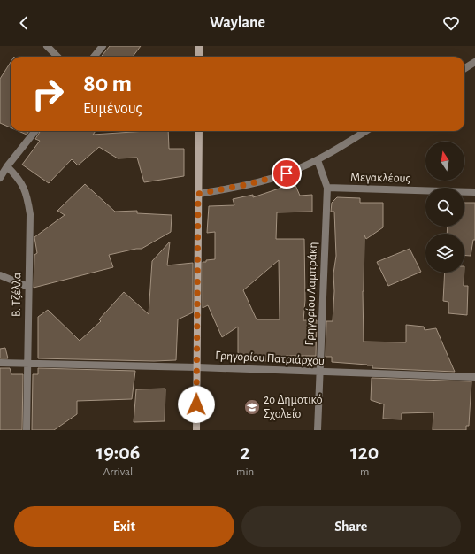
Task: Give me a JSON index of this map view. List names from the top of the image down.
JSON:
{
  "streets": {
    "street": [
      "Μεγακλέους",
      "Γρηγορίου Λαμπράκη",
      "Β. Τζέλλα",
      "Γρηγορίου Πατριάρχου"
    ]
  },
  "crossings": [
    ["Μεγακλέους", "Γρηγορίου Λαμπράκη"],
    ["Γρηγορίου Λαμπράκη", "Γρηγορίου Πατριάρχου"],
    ["Β. Τζέλλα", "Γρηγορίου Πατριάρχου"]
  ],
  "places": {
    "school or university": ["2ο Δημοτικό Σχολείο"]
  },
  "north": "top",
  "page": {
    "header": "Waylane",
    "turn": ["80 m", "Ευμένους"],
    "eta": [
      "19:06",
      "Arrival",
      "2",
      "min",
      "120",
      "m"
    ],
    "buttons": ["Exit", "Share"]
  }
}
